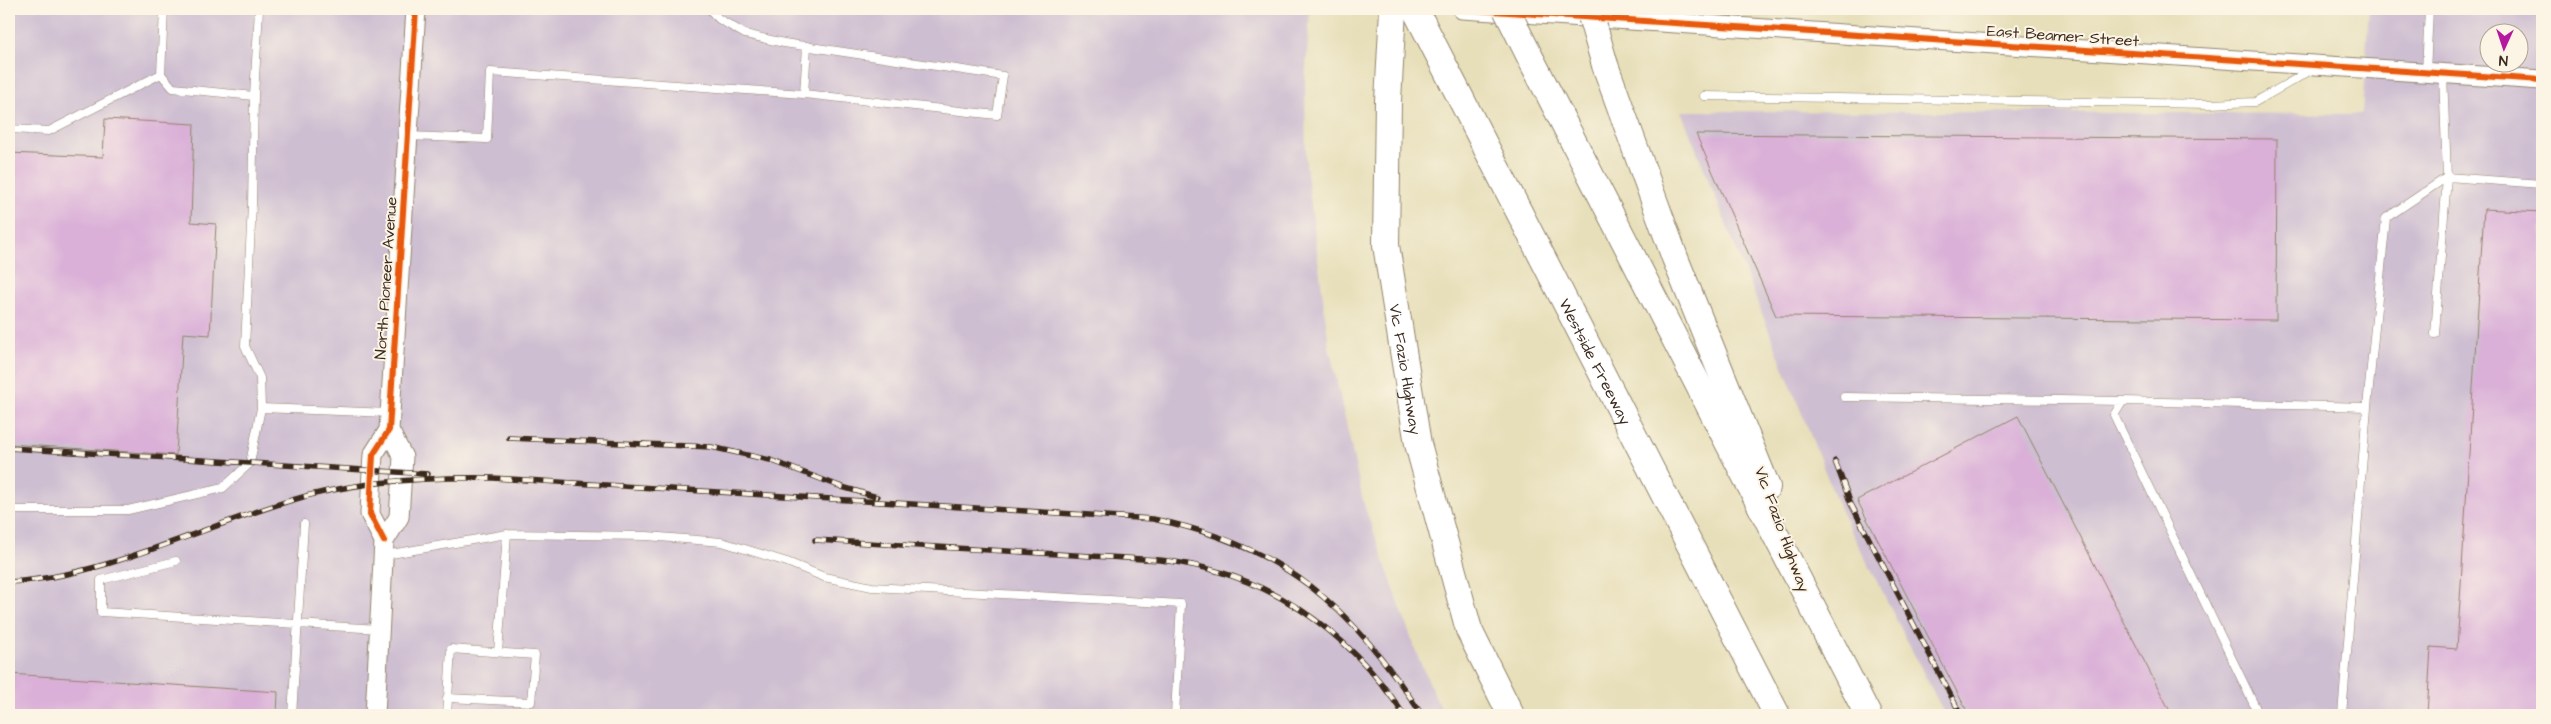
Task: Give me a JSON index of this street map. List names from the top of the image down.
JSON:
{
  "streets": {
    "highway": ["Westside Freeway", "Vic Fazio Highway"],
    "street": ["East Beamer Street", "North Pioneer Avenue"]
  },
  "north": "bottom"
}
